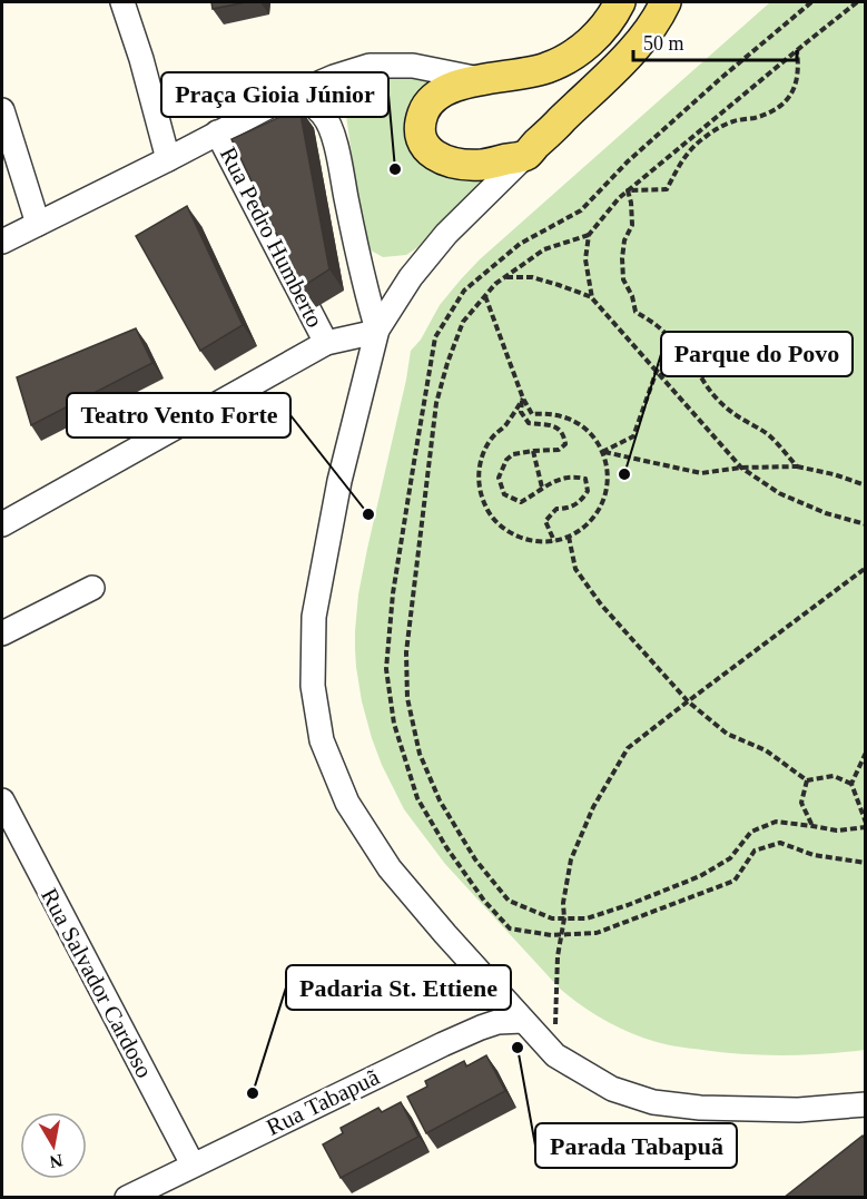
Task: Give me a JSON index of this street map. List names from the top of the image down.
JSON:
{
  "streets": {
    "street": ["Rua Pedro Humberto", "Rua Salvador Cardoso", "Rua Tabapuã"]
  },
  "crossings": [
    ["Rua Salvador Cardoso", "Rua Tabapuã"]
  ],
  "places": [
    "Praça Gioia Júnior",
    "Parque do Povo",
    "Teatro Vento Forte",
    "Parada Tabapuã",
    "Padaria St. Ettiene"
  ],
  "scale_bar": "50 m",
  "north": "bottom"
}
